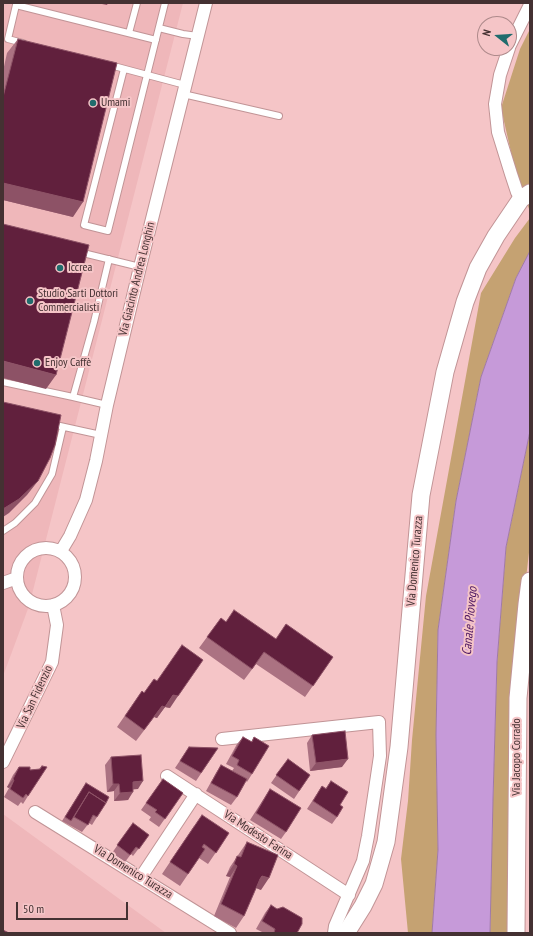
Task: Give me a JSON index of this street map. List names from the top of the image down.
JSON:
{
  "streets": {
    "main road": ["Via Domenico Turazza", "Via Jacopo Corrado"],
    "street": ["Via Giacinto Andrea Longhin", "Via San Fidenzio", "Via Modesto Farina"]
  },
  "crossings": [
    ["Via Giacinto Andrea Longhin", "Via San Fidenzio"]
  ],
  "water": ["Canale Piovego"],
  "places": [
    "Umami",
    "Iccrea",
    "Studio Sarti Dottori Commercialisti",
    "Enjoy Caffè"
  ],
  "scale_bar": "50 m",
  "north": "left"
}
